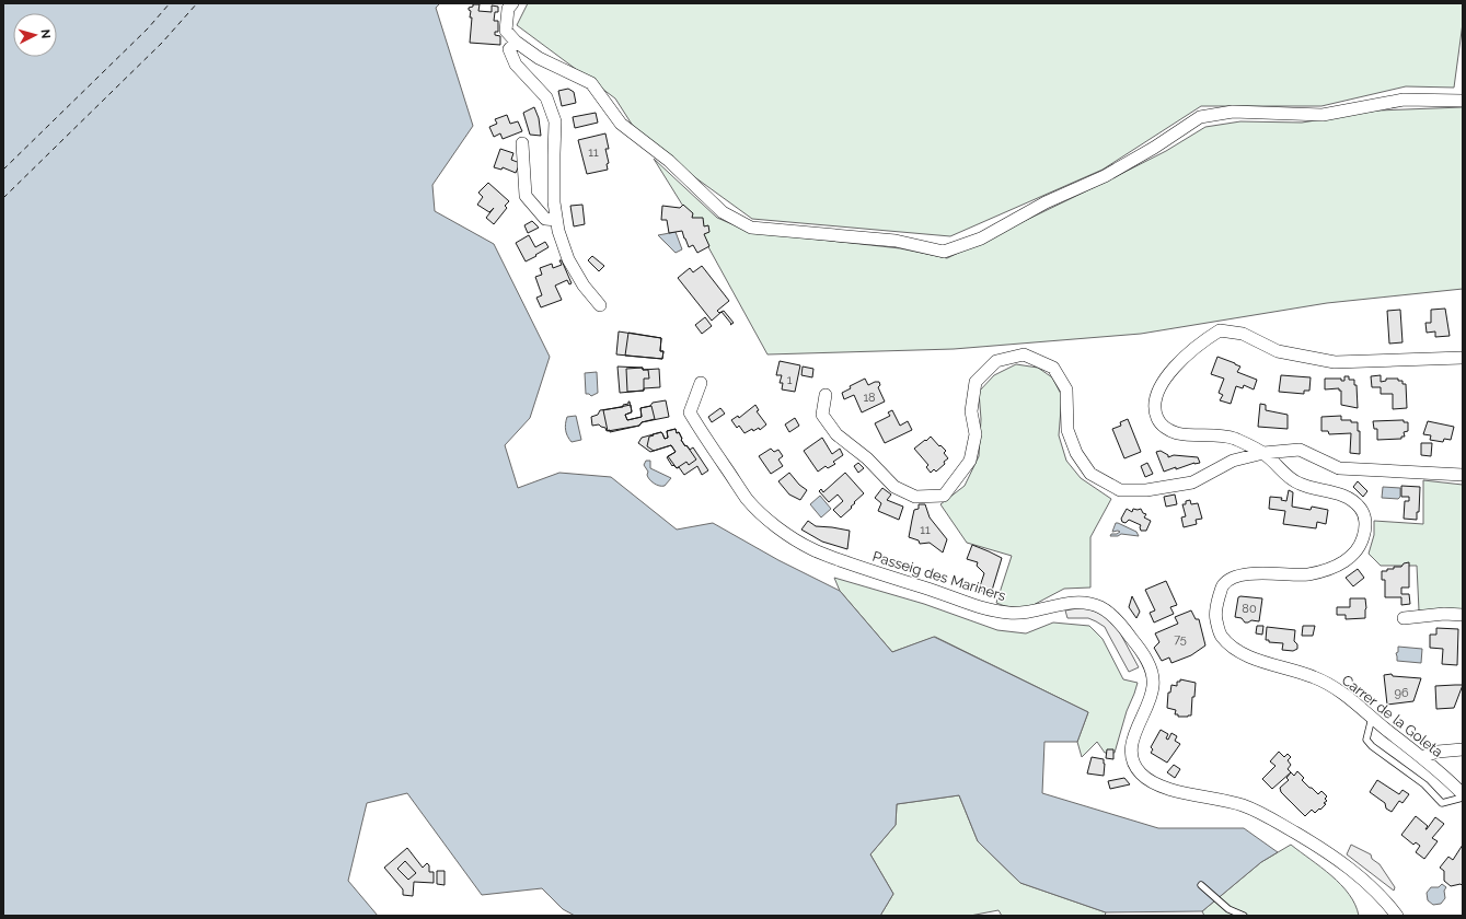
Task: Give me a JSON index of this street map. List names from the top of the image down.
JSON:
{
  "streets": {
    "street": ["Passeig des Mariners", "Carrer de la Goleta"]
  },
  "house_numbers": [
    "11",
    "1",
    "18",
    "11",
    "80",
    "75",
    "96"
  ],
  "north": "right"
}
